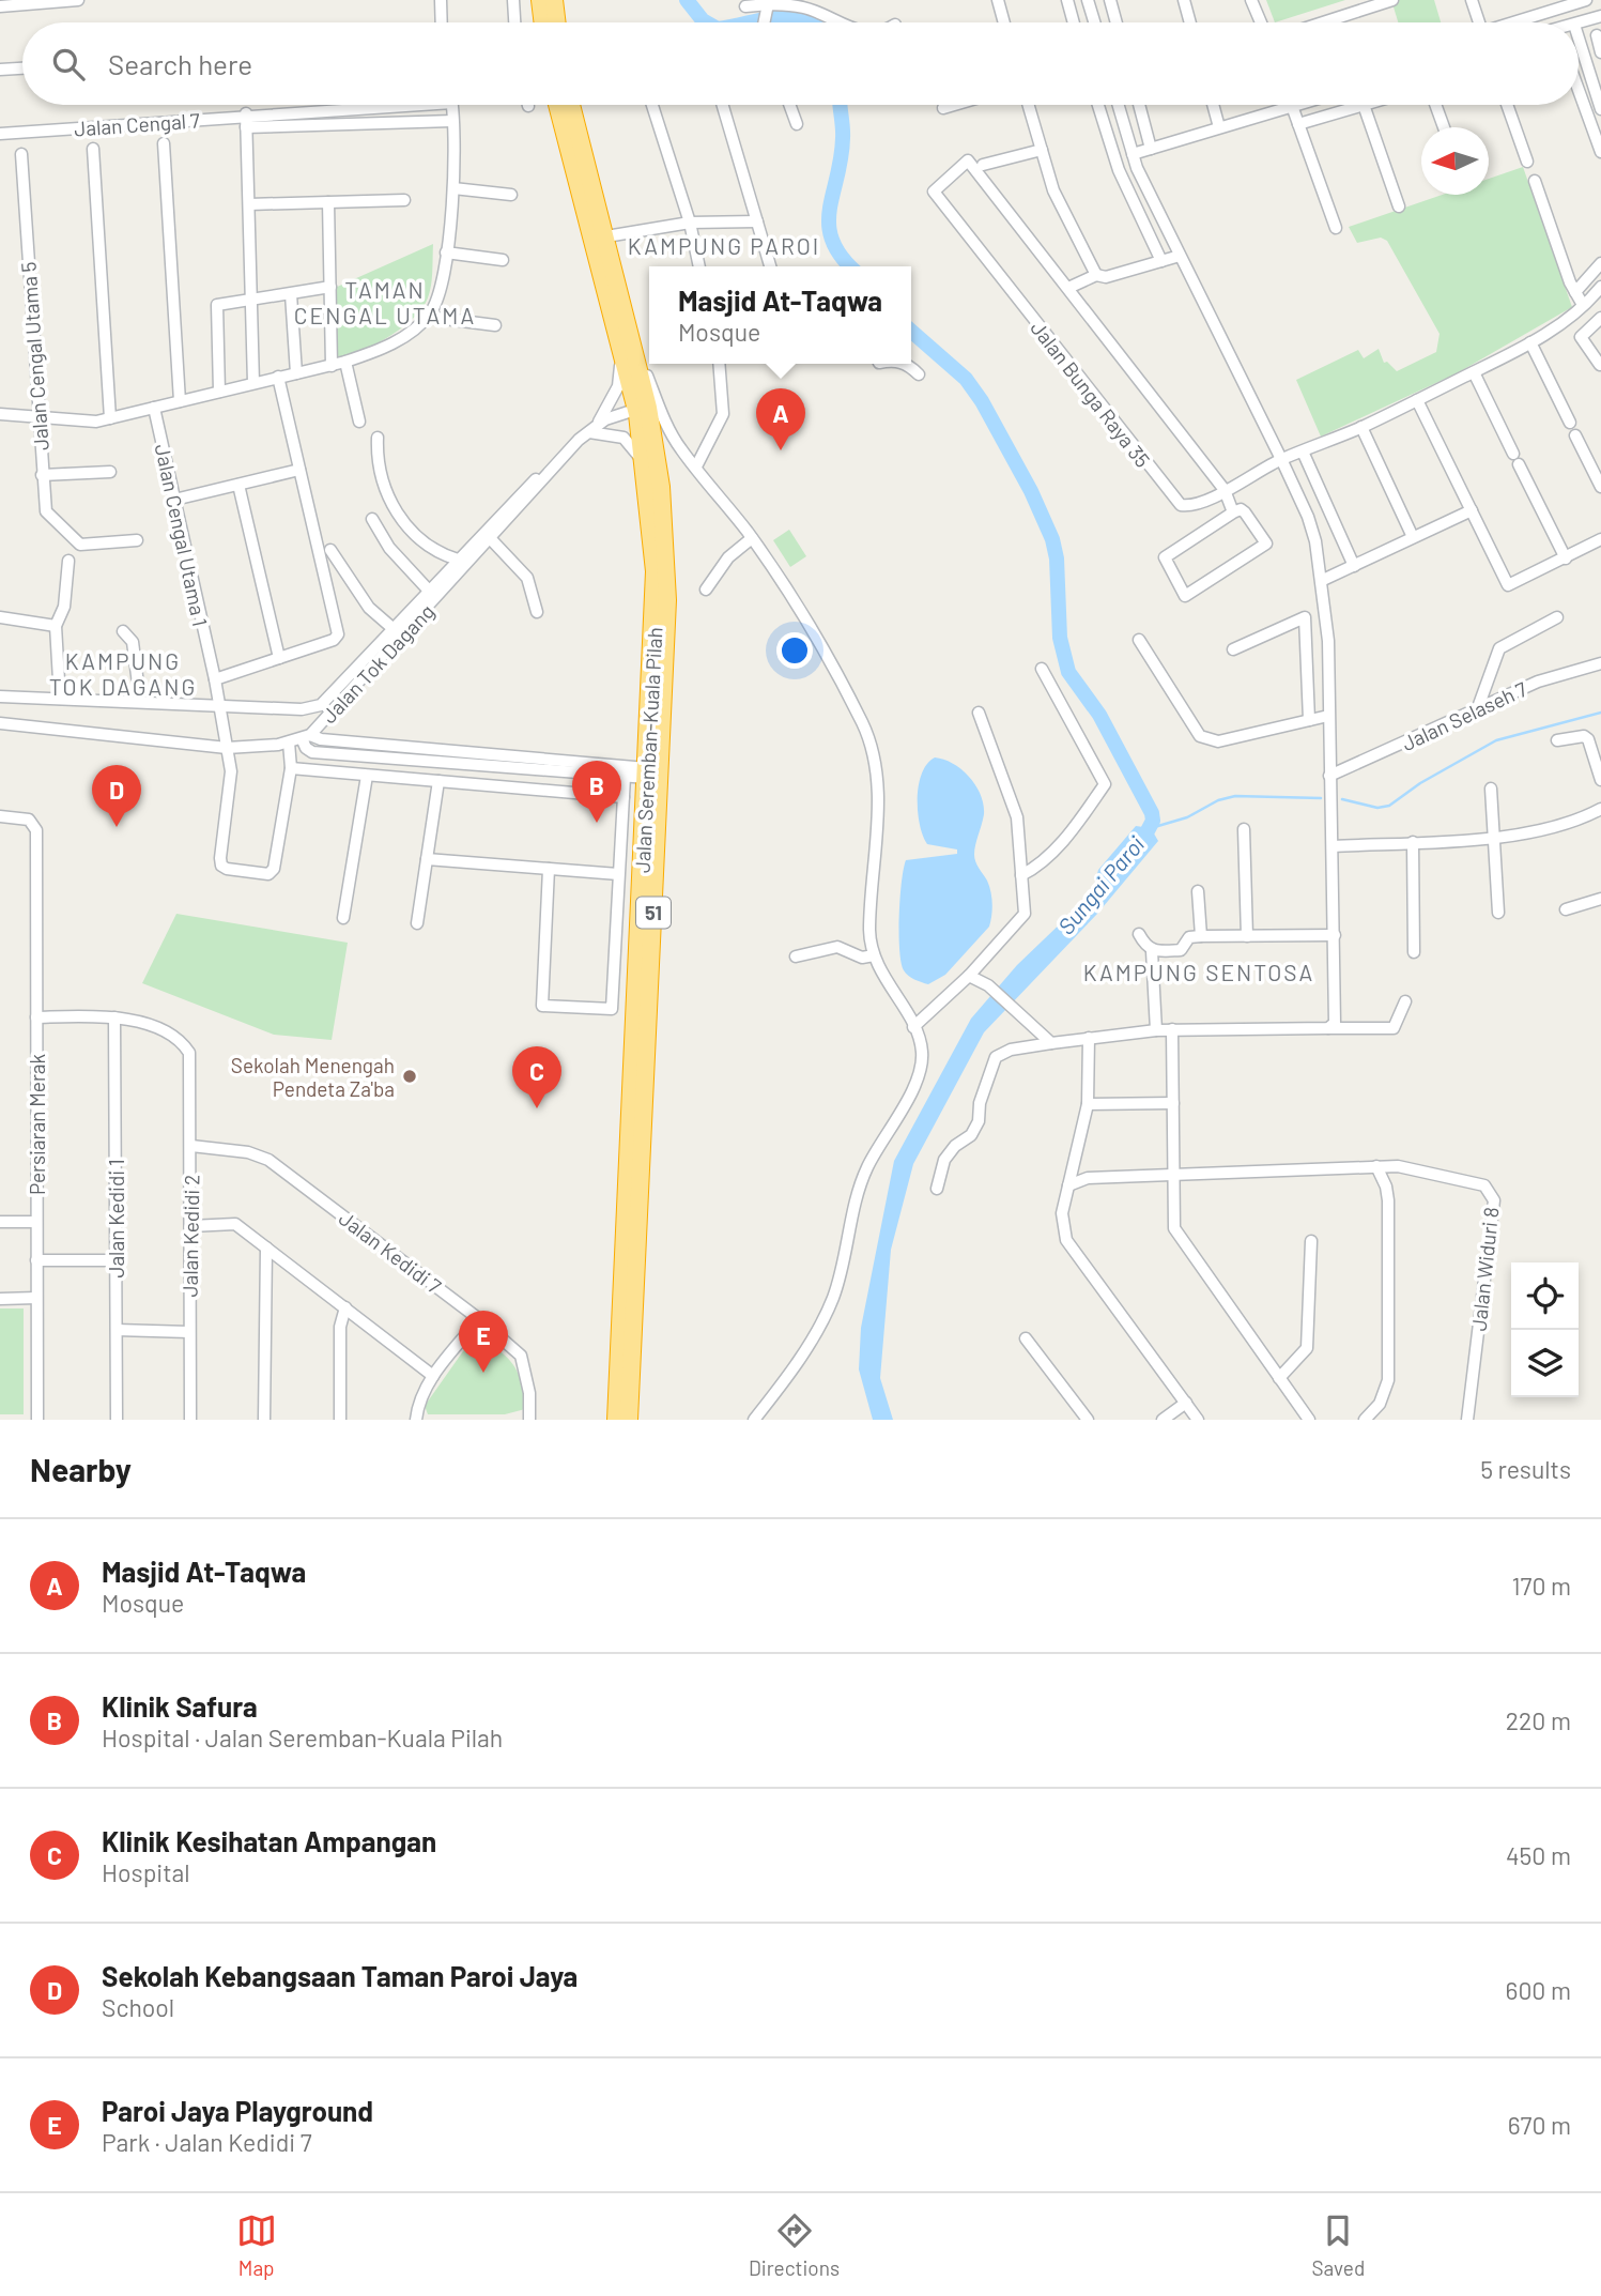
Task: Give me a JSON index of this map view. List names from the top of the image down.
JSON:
{
  "streets": {
    "highway": ["Jalan Seremban-Kuala Pilah", "51"],
    "street": [
      "Jalan Cengal 7",
      "Jalan Cengal Utama 5",
      "Jalan Bunga Raya 35",
      "Jalan Cengal Utama 1",
      "Jalan Tok Dagang",
      "Jalan Selaseh 7",
      "Persiaran Merak",
      "Jalan Kedidi 1",
      "Jalan Kedidi 2",
      "Jalan Kedidi 7",
      "Jalan Widuri 8"
    ]
  },
  "crossings": [
    ["Jalan Cengal Utama 1", "Jalan Tok Dagang"],
    ["Jalan Tok Dagang", "Jalan Seremban-Kuala Pilah"],
    ["Jalan Kedidi 1", "Jalan Kedidi 2"],
    ["Jalan Kedidi 2", "Jalan Kedidi 7"]
  ],
  "districts": [
    "KAMPUNG PAROI",
    "TAMAN CENGAL UTAMA",
    "KAMPUNG TOK DAGANG",
    "KAMPUNG SENTOSA"
  ],
  "water": ["Sungai Paroi"],
  "places": ["Sekolah Menengah Pendeta Za'ba"],
  "north": "left",
  "page": {
    "search": "Search here",
    "popup": ["Masjid At-Taqwa", "Mosque"],
    "pins": [
      "A",
      "B",
      "D",
      "C",
      "E"
    ],
    "heading": ["Nearby", "5 results"],
    "list": [
      {
        "mark": "A",
        "name": "Masjid At-Taqwa",
        "note": "Mosque",
        "value": "170 m"
      },
      {
        "mark": "B",
        "name": "Klinik Safura",
        "note": "Hospital · Jalan Seremban-Kuala Pilah",
        "value": "220 m"
      },
      {
        "mark": "C",
        "name": "Klinik Kesihatan Ampangan",
        "note": "Hospital",
        "value": "450 m"
      },
      {
        "mark": "D",
        "name": "Sekolah Kebangsaan Taman Paroi Jaya",
        "note": "School",
        "value": "600 m"
      },
      {
        "mark": "E",
        "name": "Paroi Jaya Playground",
        "note": "Park · Jalan Kedidi 7",
        "value": "670 m"
      }
    ],
    "nav": ["Map", "Directions", "Saved"]
  }
}
